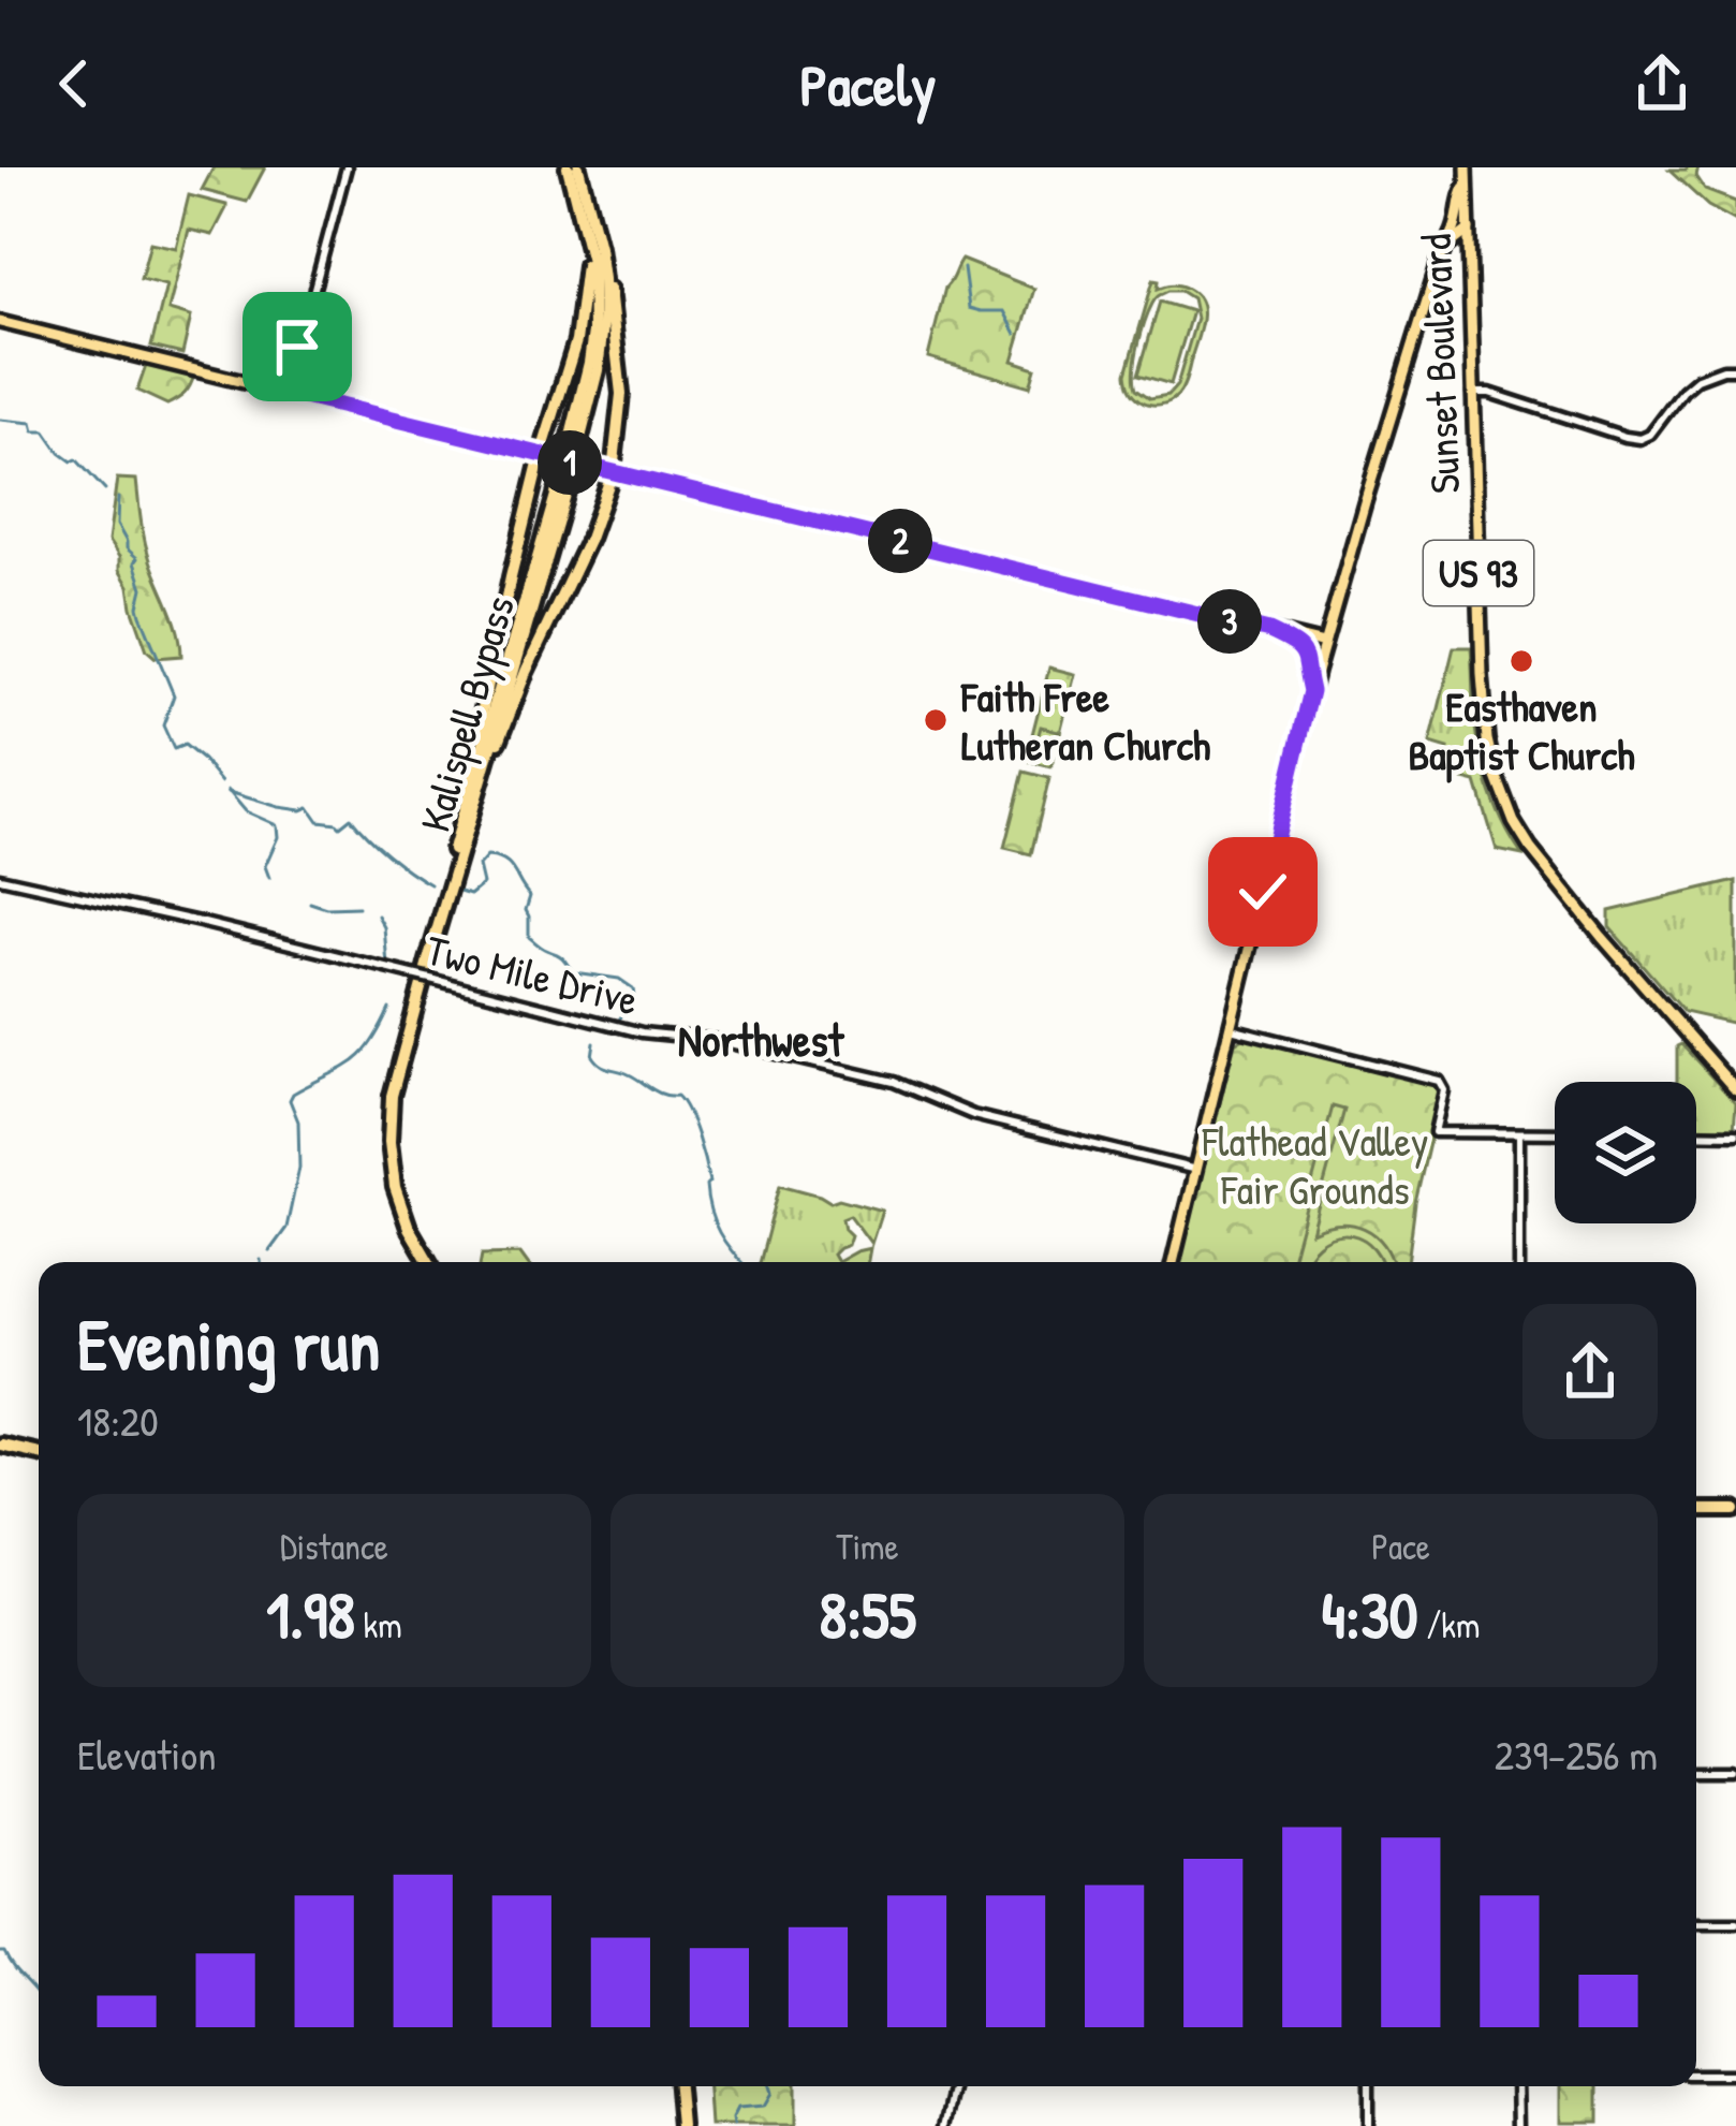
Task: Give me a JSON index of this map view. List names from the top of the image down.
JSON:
{
  "streets": {
    "highway": ["Kalispell Bypass"],
    "main road": ["Sunset Boulevard", "US 93"],
    "street": ["Two Mile Drive"]
  },
  "districts": ["Northwest"],
  "parks": ["Flathead Valley Fair Grounds"],
  "places": ["Easthaven Baptist Church", "Faith Free Lutheran Church"],
  "page": {
    "header": "Pacely",
    "pins": ["1", "2", "3"],
    "heading": ["Evening run", "18:20"],
    "stats": [
      ["Distance", "1.98 km"],
      ["Time", "8:55"],
      ["Pace", "4:30 /km"]
    ],
    "chart": ["Elevation", "239–256 m"]
  }
}
